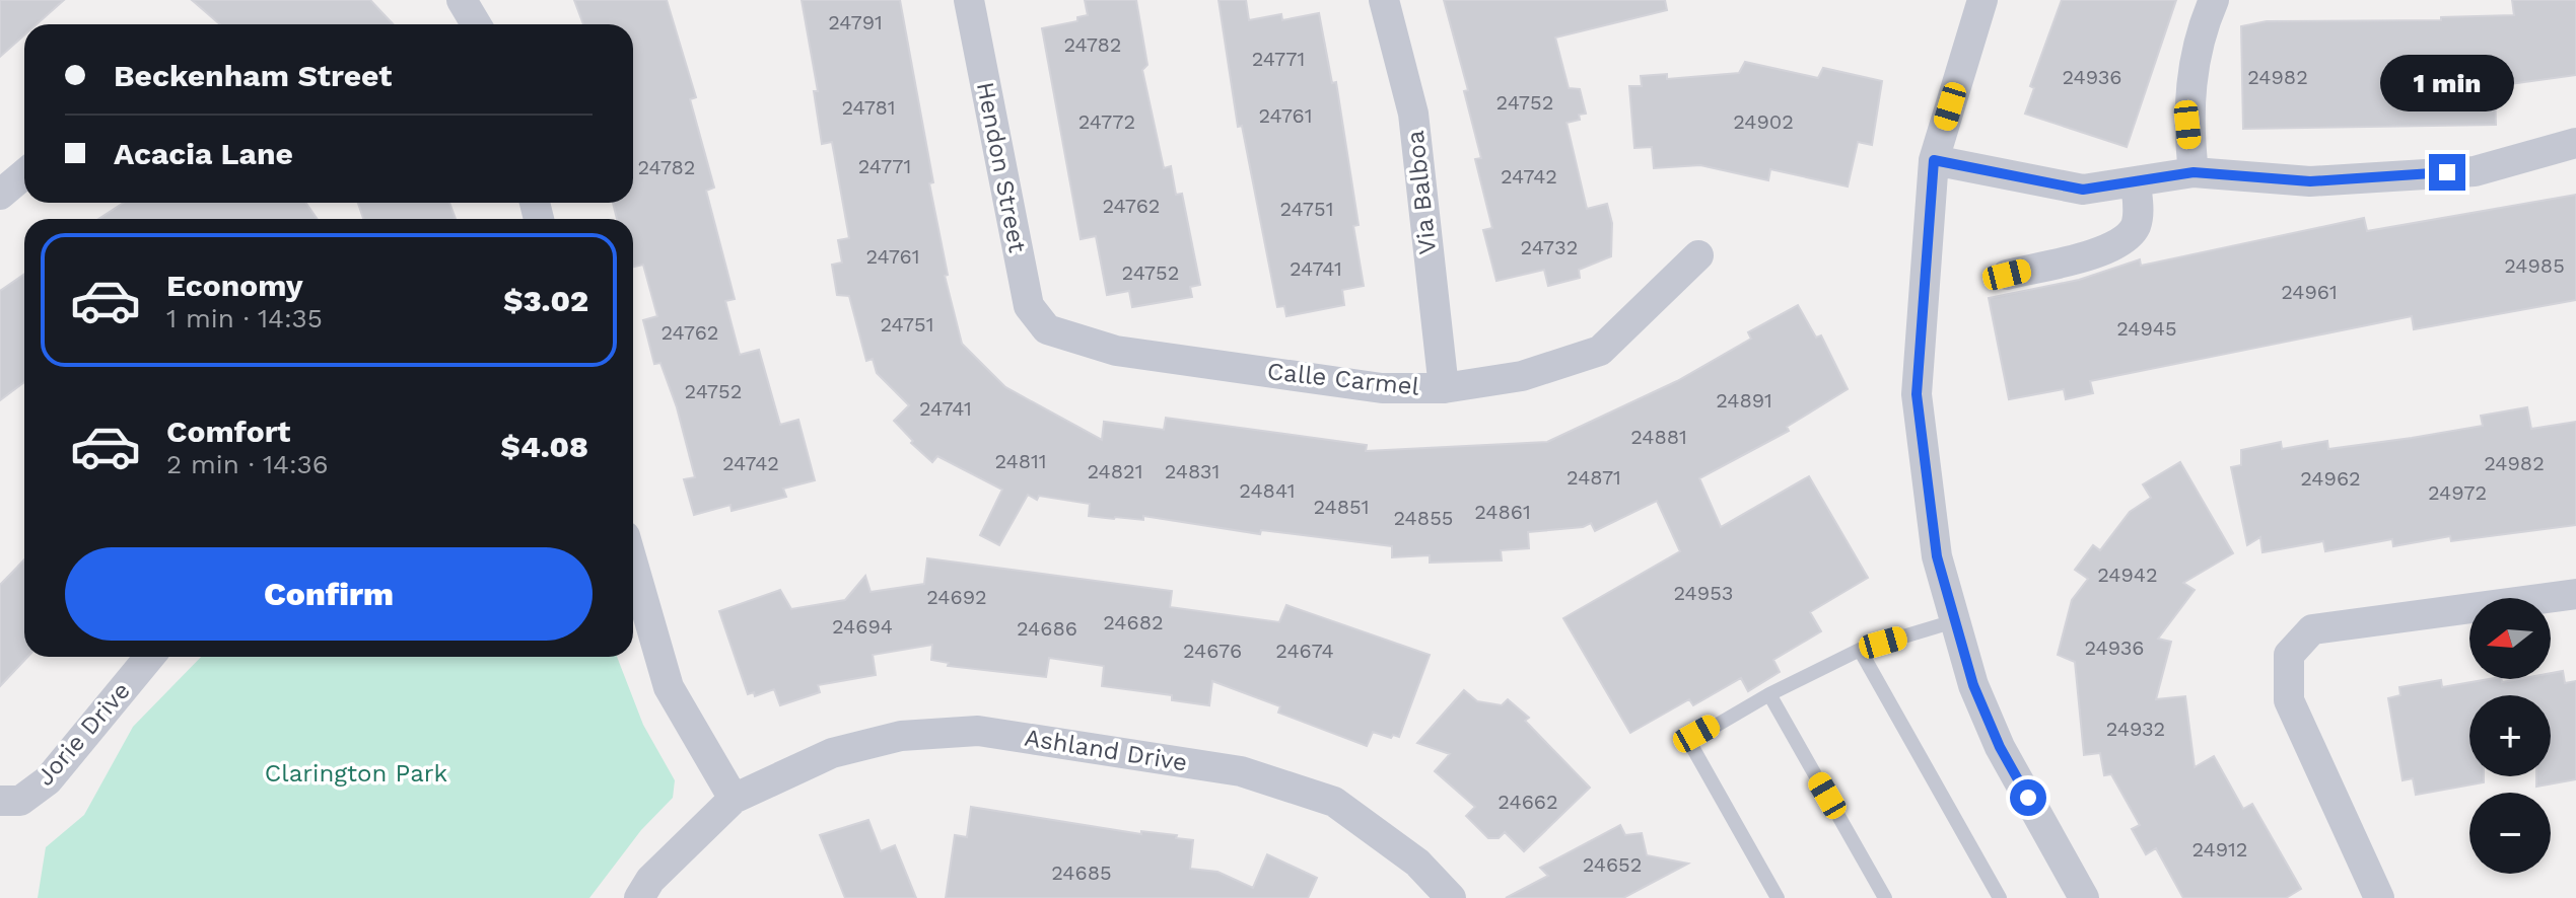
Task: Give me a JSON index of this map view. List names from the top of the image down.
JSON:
{
  "streets": {
    "street": [
      "Hendon Street",
      "Via Balboa",
      "Calle Carmel",
      "Jorie Drive",
      "Ashland Drive"
    ]
  },
  "crossings": [
    ["Hendon Street", "Calle Carmel"],
    ["Via Balboa", "Calle Carmel"]
  ],
  "parks": ["Clarington Park"],
  "house_numbers": [
    "24791",
    "24782",
    "24771",
    "24936",
    "24982",
    "24752",
    "24781",
    "24761",
    "24772",
    "24902",
    "24771",
    "24782",
    "24742",
    "24762",
    "24751",
    "24732",
    "24761",
    "24985",
    "24741",
    "24752",
    "24961",
    "24751",
    "24945",
    "24762",
    "24752",
    "24891",
    "24741",
    "24881",
    "24811",
    "24742",
    "24982",
    "24821",
    "24831",
    "24871",
    "24962",
    "24841",
    "24972",
    "24851",
    "24861",
    "24855",
    "24942",
    "24953",
    "24692",
    "24682",
    "24694",
    "24686",
    "24936",
    "24676",
    "24674",
    "24932",
    "24662",
    "24912",
    "24652",
    "24685"
  ],
  "north": "left",
  "page": {
    "banner": ["Beckenham Street", "Acacia Lane"],
    "bubble": "1 min",
    "list": [
      {
        "name": "Economy",
        "note": "1 min · 14:35",
        "value": "$3.02"
      },
      {
        "name": "Comfort",
        "note": "2 min · 14:36",
        "value": "$4.08"
      }
    ],
    "buttons": "Confirm",
    "map_buttons": ["+", "−"]
  }
}
